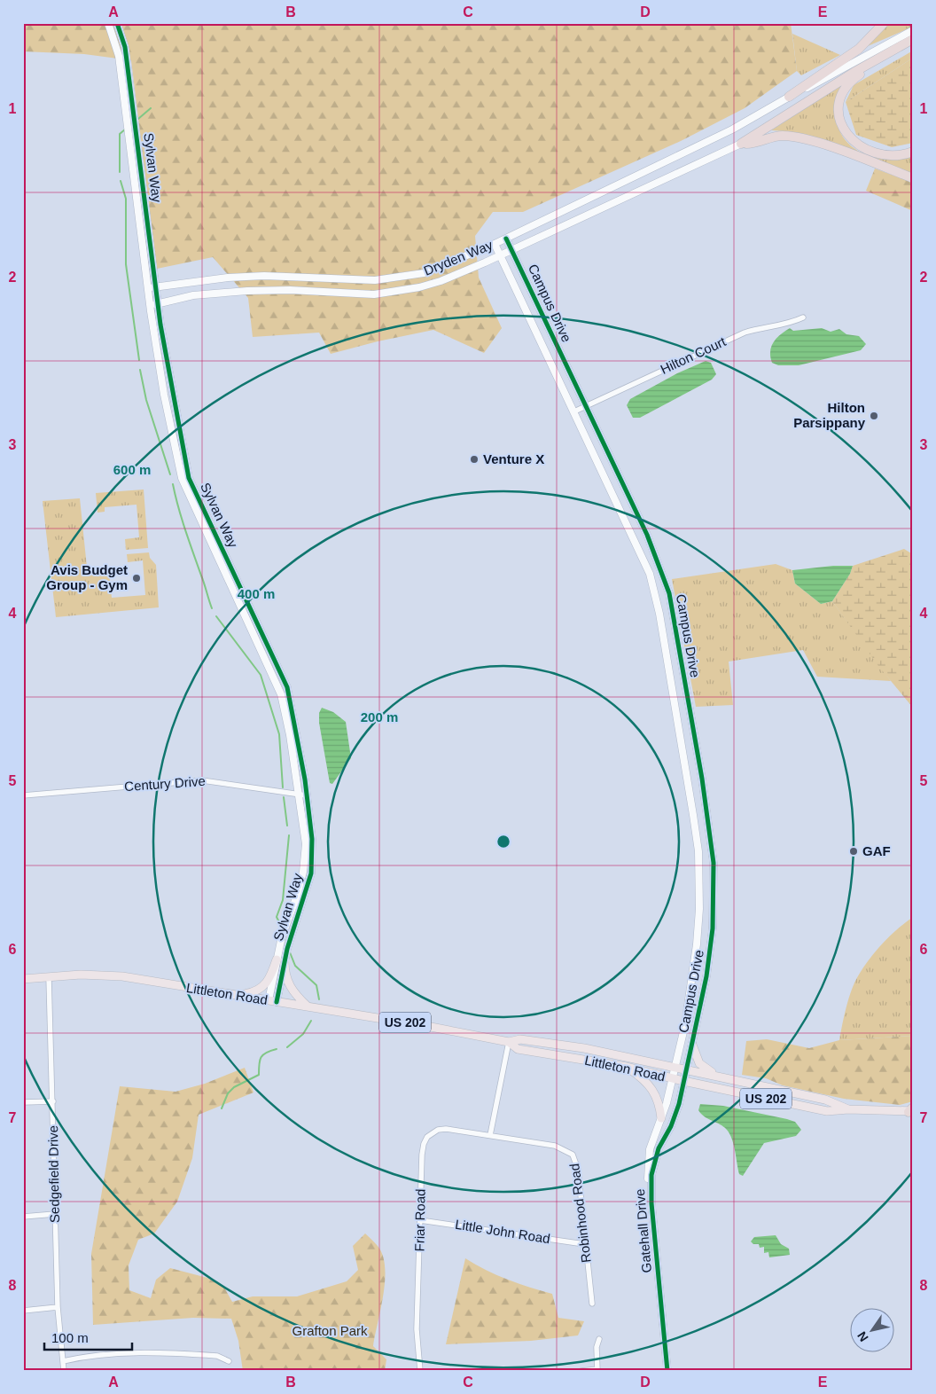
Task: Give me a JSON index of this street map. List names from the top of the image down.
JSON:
{
  "streets": {
    "main road": ["Littleton Road", "US 202"],
    "street": [
      "Sylvan Way",
      "Dryden Way",
      "Campus Drive",
      "Hilton Court",
      "Century Drive",
      "Sedgefield Drive",
      "Robinhood Road",
      "Friar Road",
      "Gatehall Drive",
      "Little John Road"
    ]
  },
  "crossings": [
    ["Sylvan Way", "Dryden Way"],
    ["Sylvan Way", "Century Drive"],
    ["Sylvan Way", "Littleton Road"],
    ["Dryden Way", "Campus Drive"],
    ["Campus Drive", "Hilton Court"],
    ["Campus Drive", "Littleton Road"],
    ["Campus Drive", "Gatehall Drive"],
    ["Littleton Road", "Sedgefield Drive"],
    ["Littleton Road", "Gatehall Drive"],
    ["Robinhood Road", "Friar Road"],
    ["Robinhood Road", "Little John Road"],
    ["Friar Road", "Little John Road"]
  ],
  "parks": ["Grafton Park"],
  "places": [
    "Hilton Parsippany",
    "Venture X",
    "Avis Budget Group - Gym",
    "GAF"
  ],
  "scale_bar": "100 m",
  "north": "bottom left",
  "grid": {
    "columns": [
      "A",
      "B",
      "C",
      "D",
      "E"
    ],
    "rows": [
      "1",
      "2",
      "3",
      "4",
      "5",
      "6",
      "7",
      "8"
    ]
  },
  "rings": ["600 m", "400 m", "200 m"]
}
